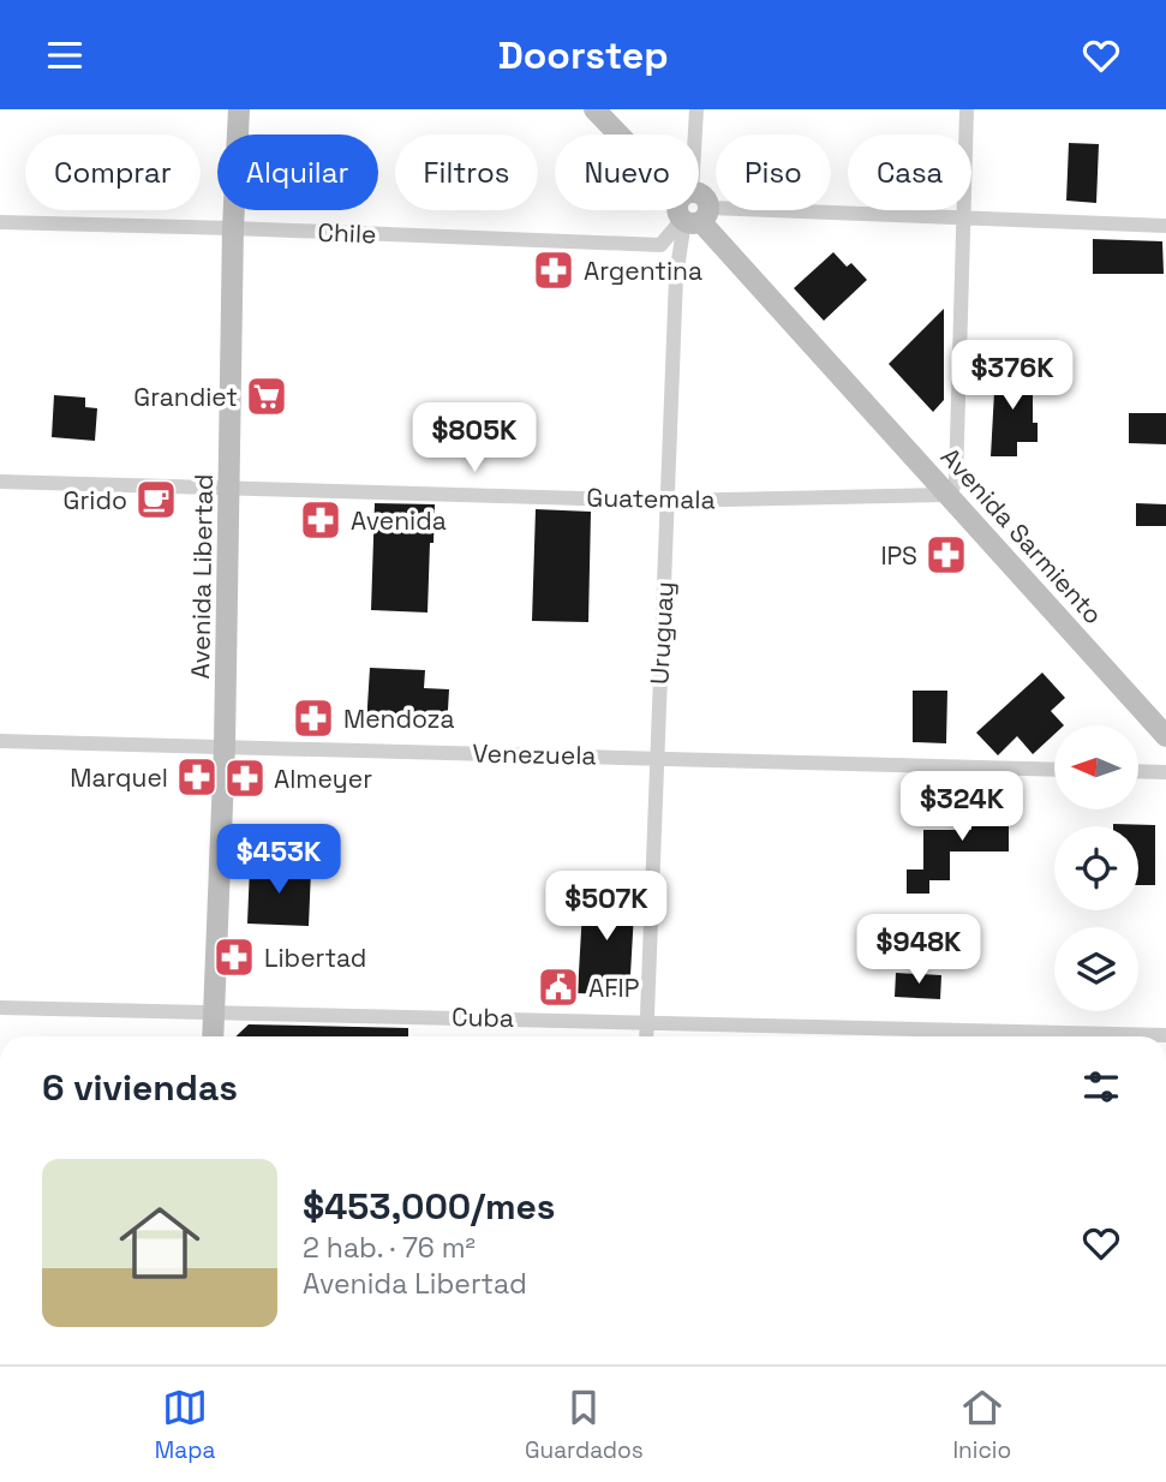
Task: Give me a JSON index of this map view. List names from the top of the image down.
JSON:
{
  "streets": {
    "main road": ["Avenida Sarmiento", "Avenida Libertad"],
    "street": [
      "Chile",
      "Guatemala",
      "Uruguay",
      "Venezuela",
      "Cuba"
    ]
  },
  "crossings": [
    ["Chile", "Avenida Sarmiento"],
    ["Chile", "Avenida Libertad"],
    ["Chile", "Uruguay"],
    ["Guatemala", "Avenida Sarmiento"],
    ["Guatemala", "Avenida Libertad"],
    ["Guatemala", "Uruguay"],
    ["Avenida Sarmiento", "Uruguay"],
    ["Avenida Libertad", "Venezuela"],
    ["Avenida Libertad", "Cuba"],
    ["Uruguay", "Venezuela"],
    ["Uruguay", "Cuba"]
  ],
  "places": {
    "pharmacy": [
      "Argentina",
      "Avenida",
      "IPS",
      "Mendoza",
      "Marquel",
      "Almeyer",
      "Libertad"
    ],
    "supermarket": ["Grandiet"],
    "cafe": ["Grido"],
    "public building": ["AFIP"]
  },
  "north": "left",
  "page": {
    "header": "Doorstep",
    "chip": [
      "Comprar",
      "Alquilar",
      "Filtros",
      "Nuevo",
      "Piso",
      "Casa"
    ],
    "price": [
      "$376K",
      "$805K",
      "$324K",
      "$453K",
      "$507K",
      "$948K"
    ],
    "heading": "6 viviendas",
    "list": [
      {
        "name": "$453,000/mes",
        "note": "2 hab. · 76 m² · Avenida Libertad"
      }
    ],
    "tabs": ["Mapa", "Guardados", "Inicio"]
  }
}
